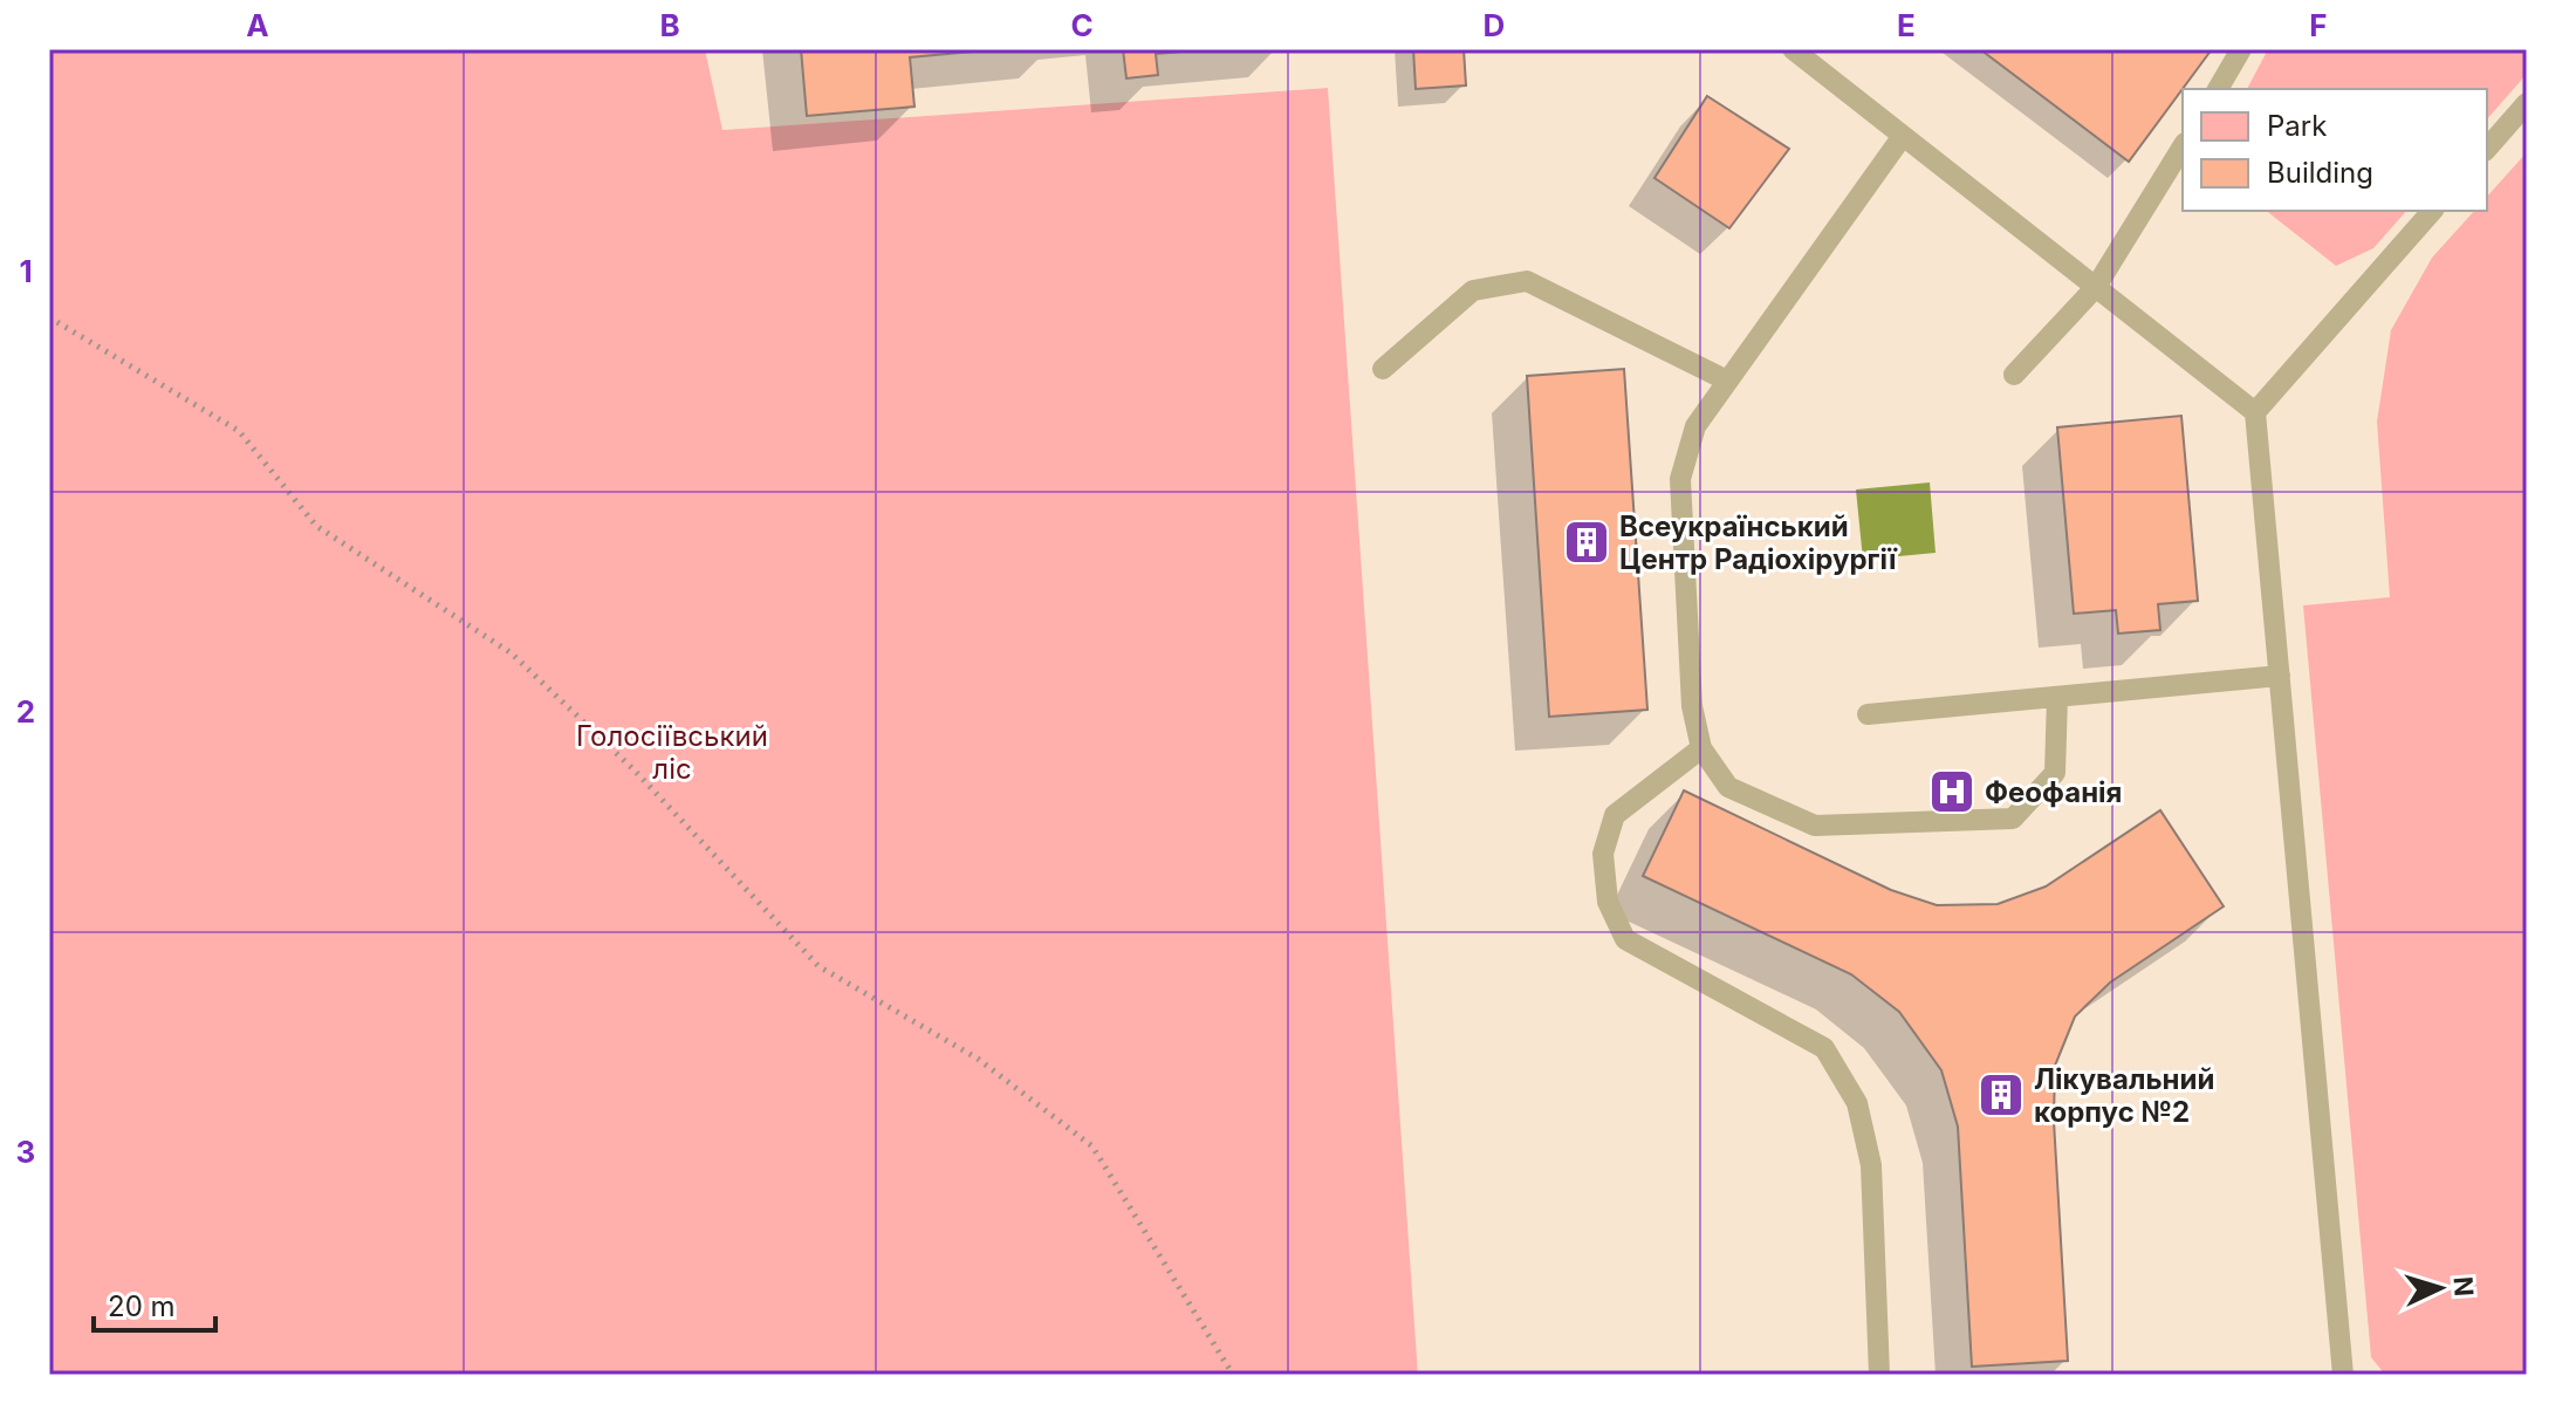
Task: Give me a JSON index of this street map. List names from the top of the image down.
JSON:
{
  "parks": ["Голосіївський ліс"],
  "places": {
    "building": ["Всеукраїнський Центр Радіохірургії", "Лікувальний корпус №2"],
    "hospital": ["Феофанія"]
  },
  "legend": ["Park", "Building"],
  "scale_bar": "20 m",
  "north": "right",
  "grid": {
    "columns": [
      "A",
      "B",
      "C",
      "D",
      "E",
      "F"
    ],
    "rows": ["1", "2", "3"]
  }
}
